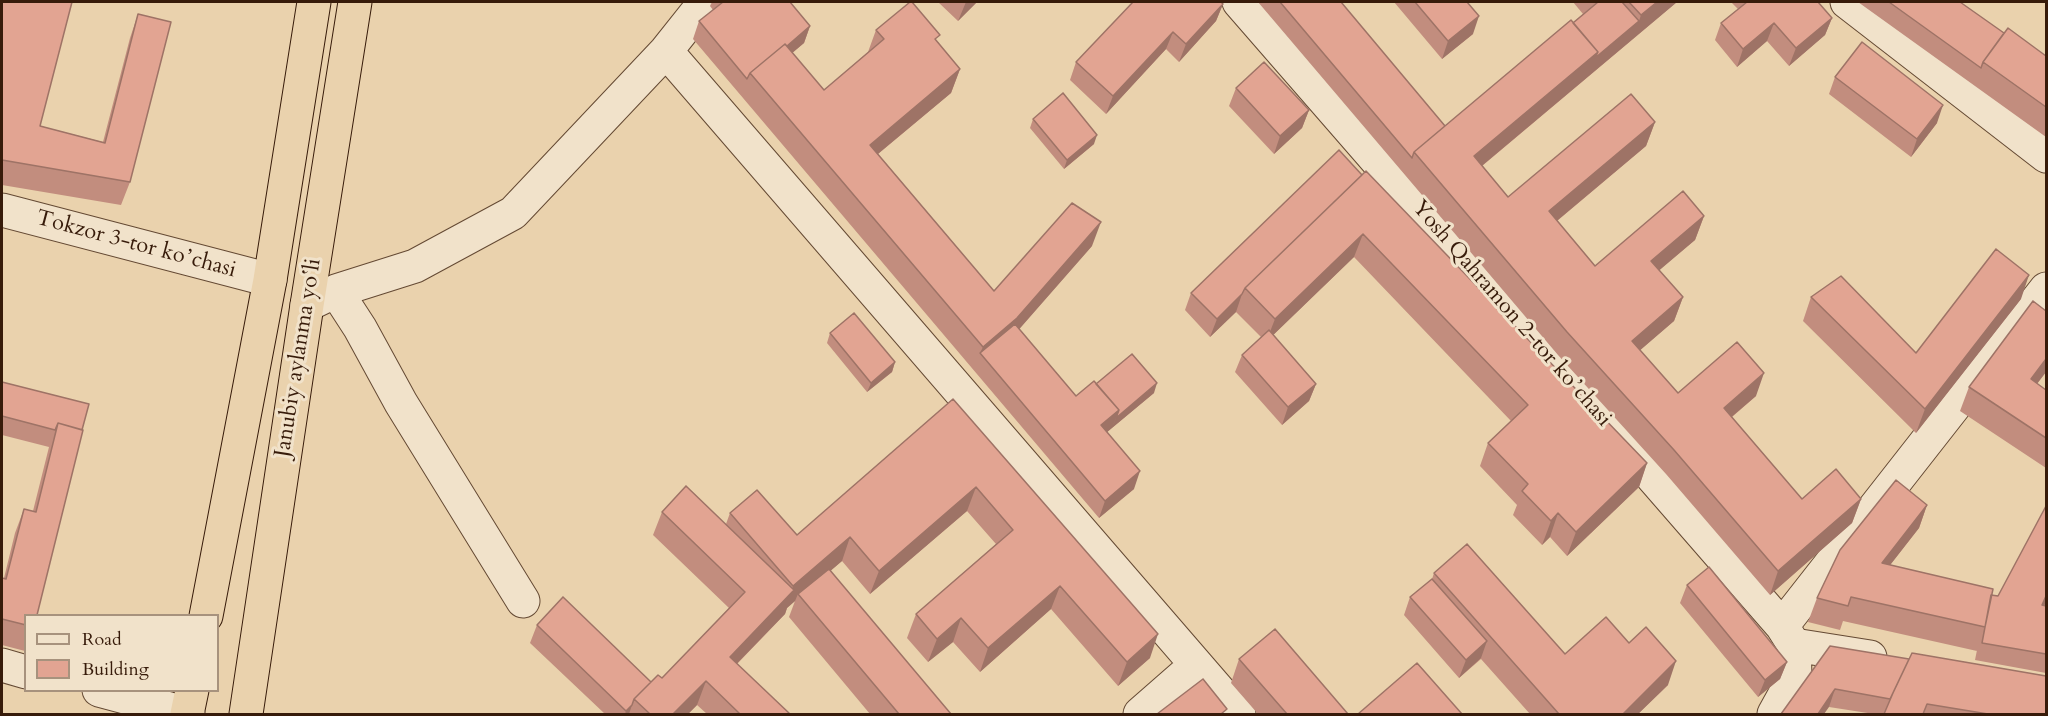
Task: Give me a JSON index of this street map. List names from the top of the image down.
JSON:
{
  "streets": {
    "highway": ["Janubiy aylanma yoʻli"],
    "street": ["Tokzor 3-tor koʼchasi", "Yosh Qahramon 2-tor koʼchasi"]
  },
  "crossings": [
    ["Tokzor 3-tor koʼchasi", "Janubiy aylanma yoʻli"]
  ],
  "legend": ["Road", "Building"]
}
